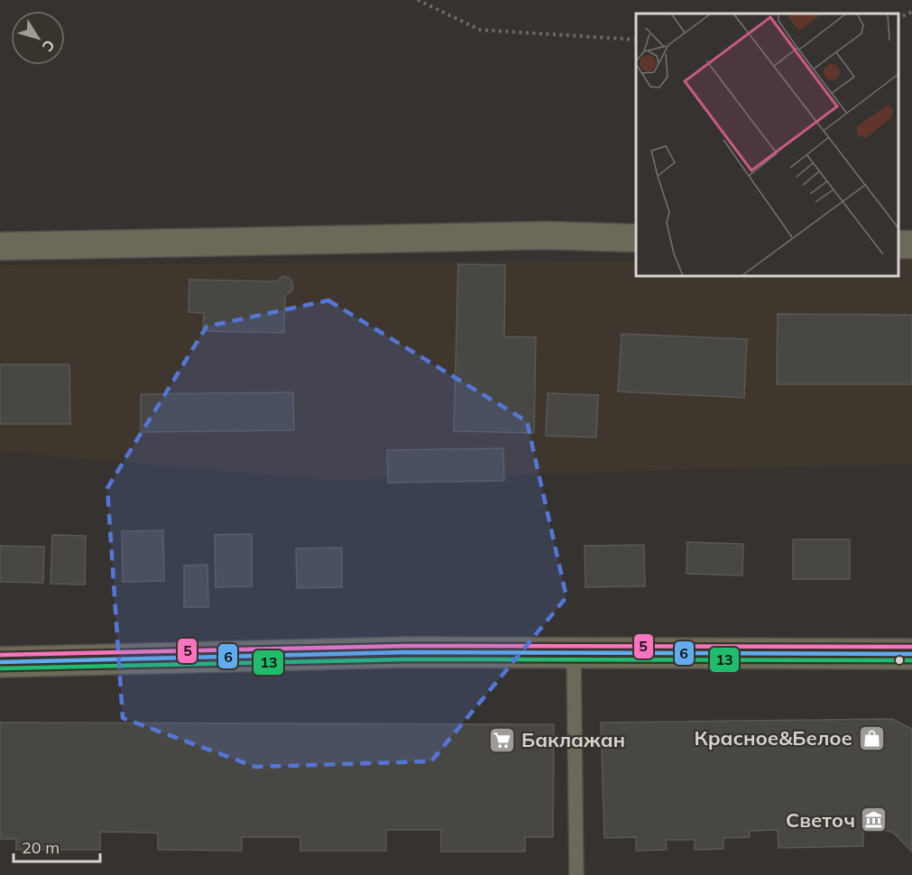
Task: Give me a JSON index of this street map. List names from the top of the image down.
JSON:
{
  "places": {
    "shop": ["Красное&Белое"],
    "supermarket": ["Баклажан"],
    "museum": ["Светоч"]
  },
  "lines": ["transit line 5", "transit line 6", "transit line 13"],
  "scale_bar": "20 m",
  "north": "bottom right"
}
